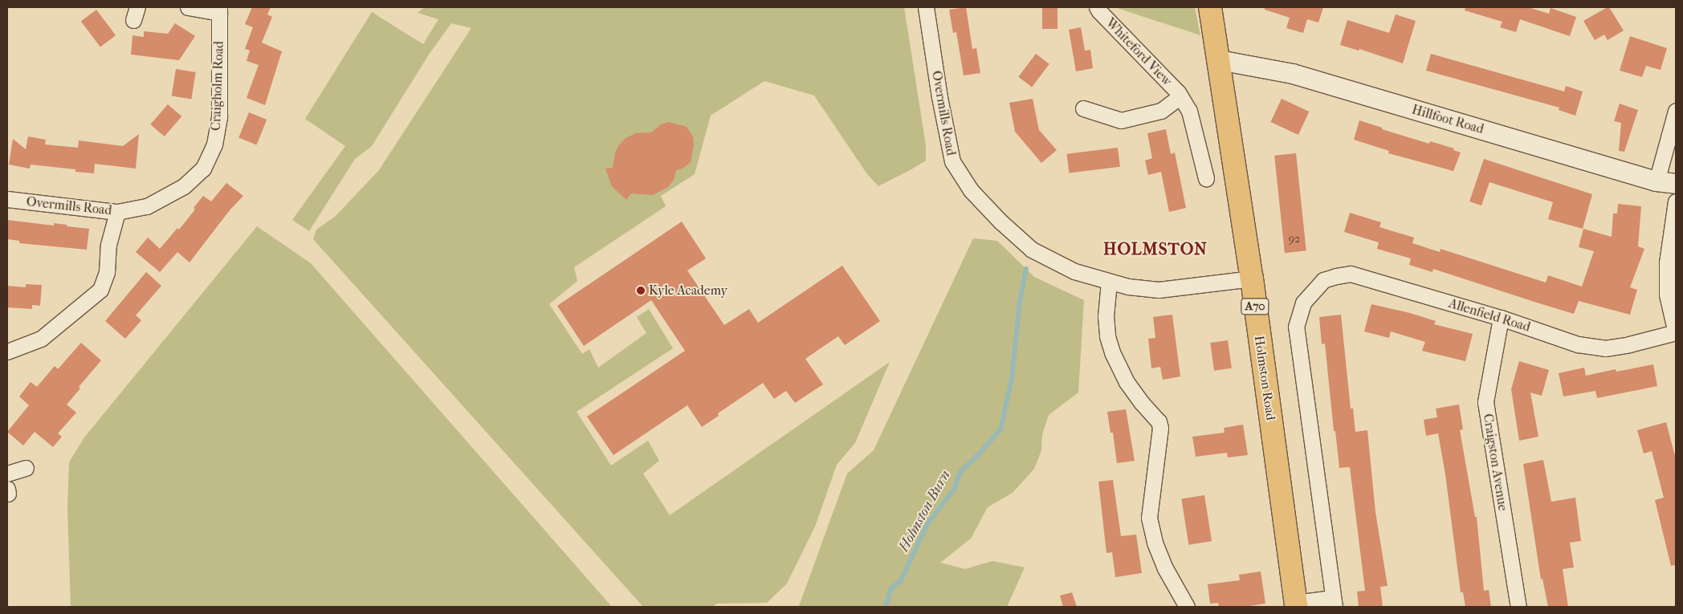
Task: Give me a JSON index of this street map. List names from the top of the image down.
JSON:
{
  "streets": {
    "main road": ["A70", "Holmston Road"],
    "street": [
      "Whiteford View",
      "Craigholm Road",
      "Overmills Road",
      "Hillfoot Road",
      "Allenfield Road",
      "Craigston Avenue"
    ]
  },
  "crossings": [
    ["Craigholm Road", "Overmills Road"],
    ["Overmills Road", "Holmston Road"],
    ["Hillfoot Road", "Holmston Road"],
    ["Allenfield Road", "Craigston Avenue"]
  ],
  "districts": ["HOLMSTON"],
  "water": ["Holmston Burn"],
  "places": ["Kyle Academy"],
  "house_numbers": ["92"]
}
